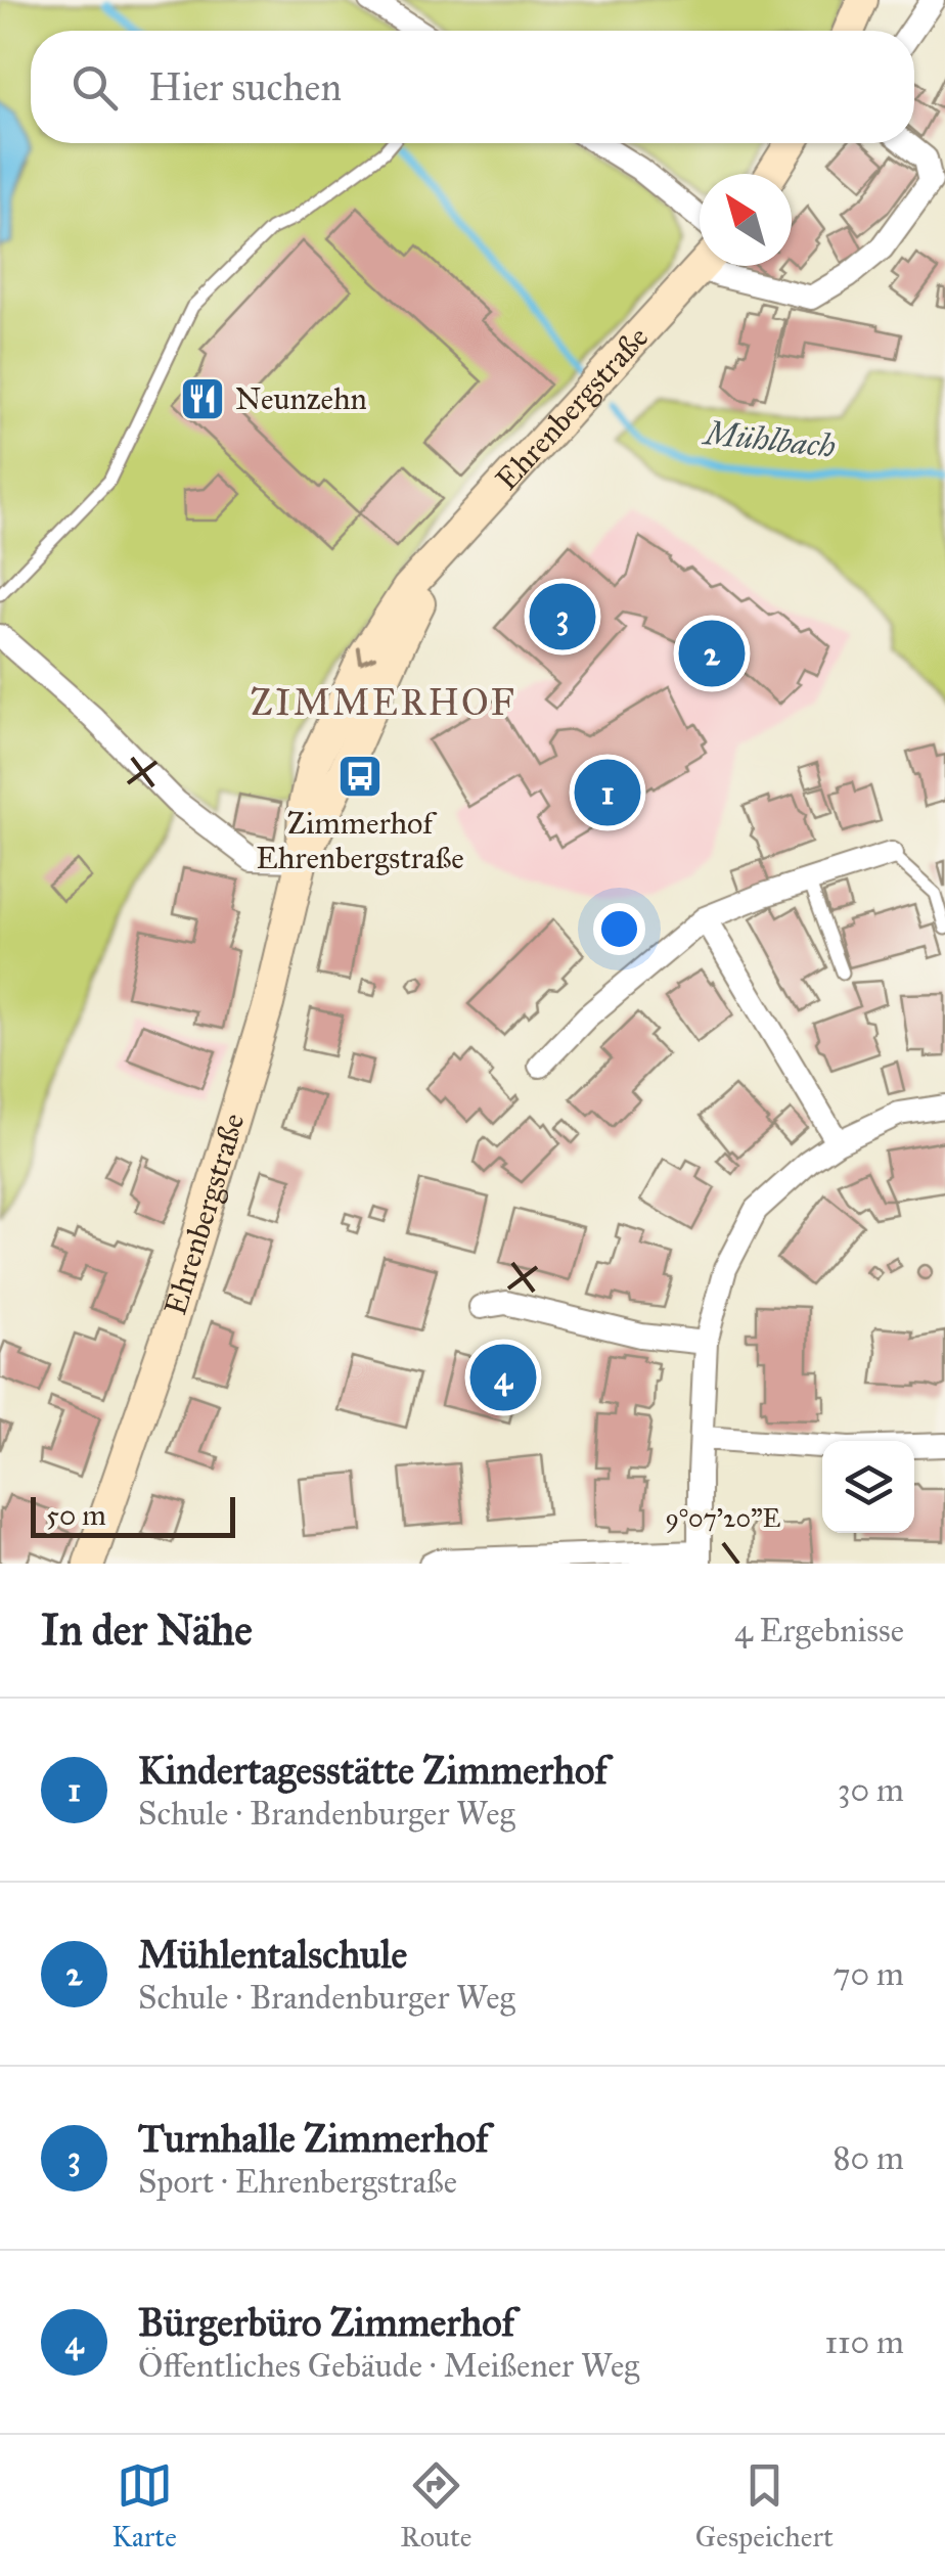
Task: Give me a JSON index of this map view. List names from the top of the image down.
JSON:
{
  "streets": {
    "street": ["Ehrenbergstraße"]
  },
  "districts": ["ZIMMERHOF"],
  "water": ["Mühlbach"],
  "places": {
    "restaurant": ["Neunzehn"],
    "bus stop": ["Zimmerhof Ehrenbergstraße"]
  },
  "scale_bar": "50 m",
  "north": "top left",
  "page": {
    "search": "Hier suchen",
    "pins": [
      "3",
      "2",
      "1",
      "4"
    ],
    "scale": "50 m",
    "heading": ["In der Nähe", "4 Ergebnisse"],
    "list": [
      {
        "mark": "1",
        "name": "Kindertagesstätte Zimmerhof",
        "note": "Schule · Brandenburger Weg",
        "value": "30 m"
      },
      {
        "mark": "2",
        "name": "Mühlentalschule",
        "note": "Schule · Brandenburger Weg",
        "value": "70 m"
      },
      {
        "mark": "3",
        "name": "Turnhalle Zimmerhof",
        "note": "Sport · Ehrenbergstraße",
        "value": "80 m"
      },
      {
        "mark": "4",
        "name": "Bürgerbüro Zimmerhof",
        "note": "Öffentliches Gebäude · Meißener Weg",
        "value": "110 m"
      }
    ],
    "nav": ["Karte", "Route", "Gespeichert"]
  },
  "coordinates": ["9°07'20\"E"]
}
